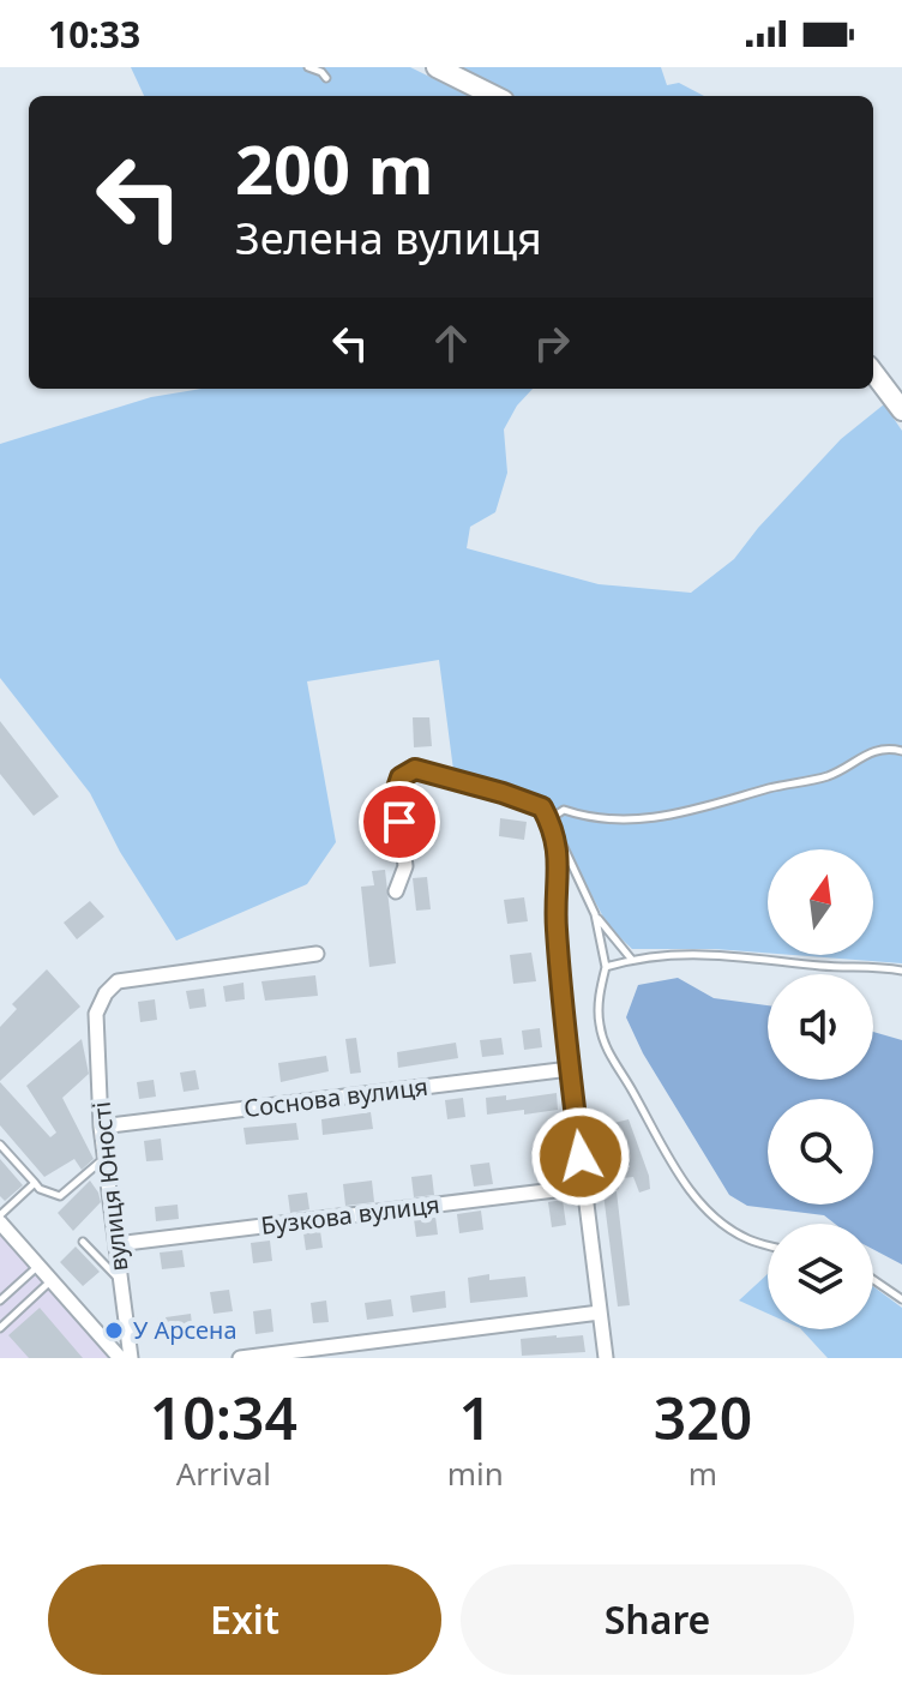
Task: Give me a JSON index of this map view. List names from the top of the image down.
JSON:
{
  "streets": {
    "street": ["Соснова вулиця", "вулиця Юності", "Бузкова вулиця"]
  },
  "crossings": [
    ["Соснова вулиця", "вулиця Юності"],
    ["вулиця Юності", "Бузкова вулиця"]
  ],
  "places": ["У Арсена"],
  "north": "top",
  "page": {
    "status": "10:33",
    "turn": ["200 m", "Зелена вулиця"],
    "eta": [
      "10:34",
      "Arrival",
      "1",
      "min",
      "320",
      "m"
    ],
    "buttons": ["Exit", "Share"]
  }
}
